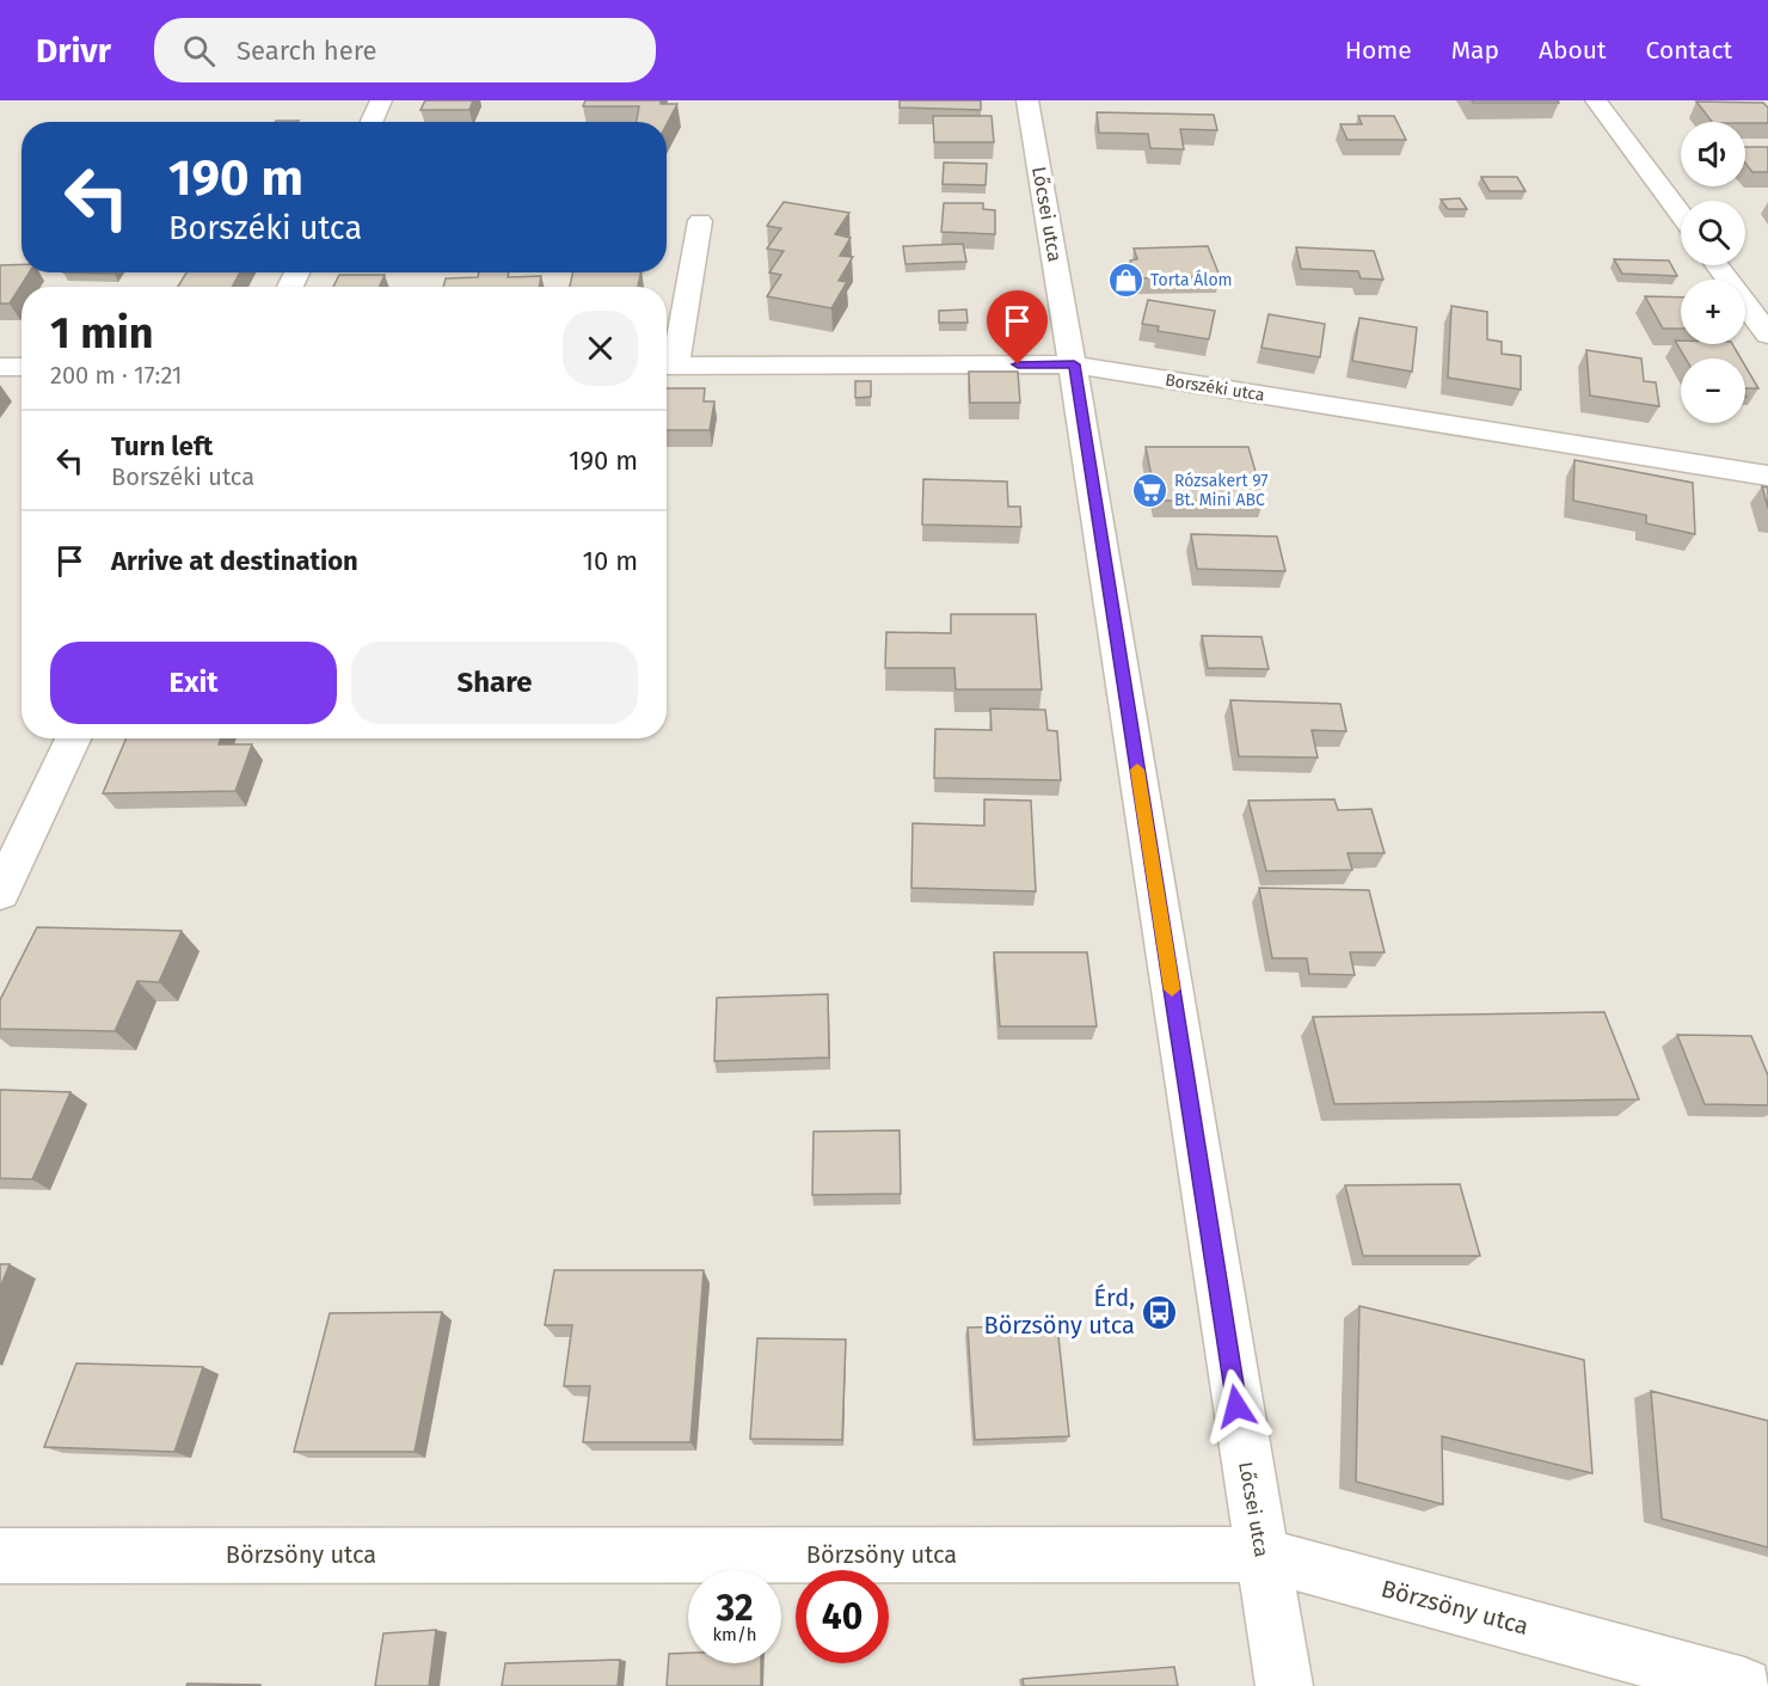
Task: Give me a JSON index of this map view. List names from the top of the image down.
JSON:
{
  "streets": {
    "street": ["Lőcsei utca", "Borszéki utca", "Börzsöny utca"]
  },
  "crossings": [
    ["Lőcsei utca", "Borszéki utca"],
    ["Lőcsei utca", "Börzsöny utca"]
  ],
  "places": {
    "shop": ["Torta Álom"],
    "supermarket": ["Rózsakert 97 Bt. Mini ABC"],
    "bus stop": ["Érd, Börzsöny utca"]
  },
  "page": {
    "header": "Drivr",
    "search": "Search here",
    "nav": [
      "Home",
      "Map",
      "About",
      "Contact"
    ],
    "map_buttons": ["+", "−"],
    "turn": ["190 m", "Borszéki utca"],
    "heading": ["1 min", "200 m · 17:21"],
    "list": [
      {
        "name": "Turn left",
        "note": "Borszéki utca",
        "value": "190 m"
      },
      {
        "name": "Arrive at destination",
        "value": "10 m"
      }
    ],
    "buttons": ["Exit", "Share"],
    "speed": "32 km/h",
    "limit": "40"
  }
}
